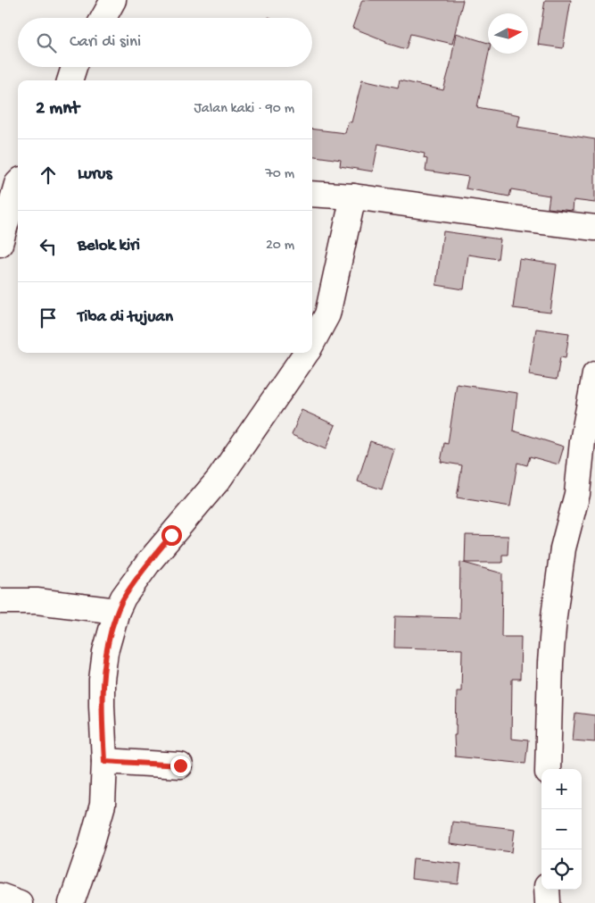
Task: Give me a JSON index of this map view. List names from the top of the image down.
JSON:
{
  "north": "right",
  "page": {
    "search": "Cari di sini",
    "heading": ["2 mnt", "Jalan kaki · 90 m"],
    "list": [
      ["Lurus", "70 m"],
      ["Belok kiri", "20 m"],
      "Tiba di tujuan"
    ],
    "map_buttons": ["+", "−"]
  }
}
